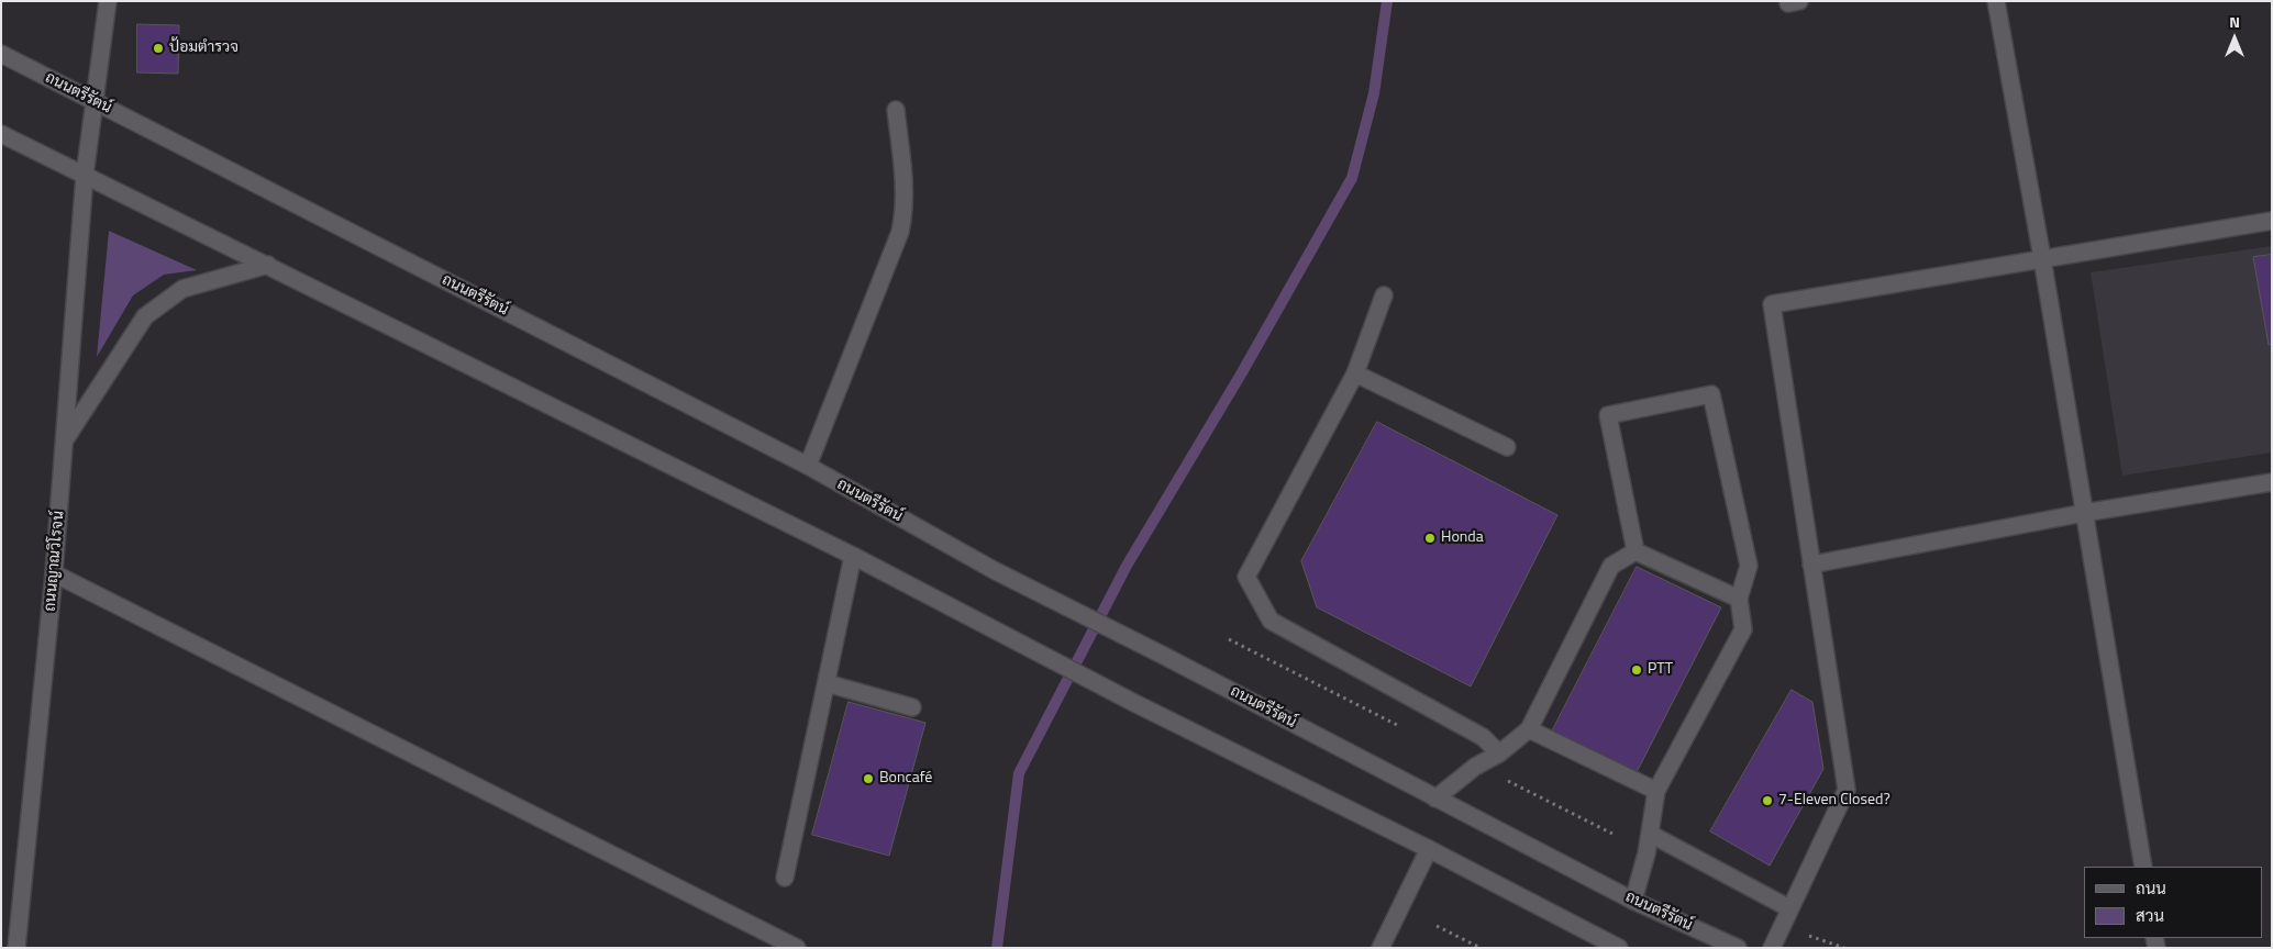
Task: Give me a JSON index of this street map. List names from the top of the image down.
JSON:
{
  "streets": {
    "main road": ["ถนนตรีรัตน์", "ถนนญาณวิโรจน์"]
  },
  "crossings": [
    ["ถนนตรีรัตน์", "ถนนญาณวิโรจน์"]
  ],
  "places": [
    "ป้อมตำรวจ",
    "Honda",
    "PTT",
    "Boncafé",
    "7-Eleven Closed?"
  ],
  "legend": ["ถนน", "สวน"],
  "north": "top"
}
